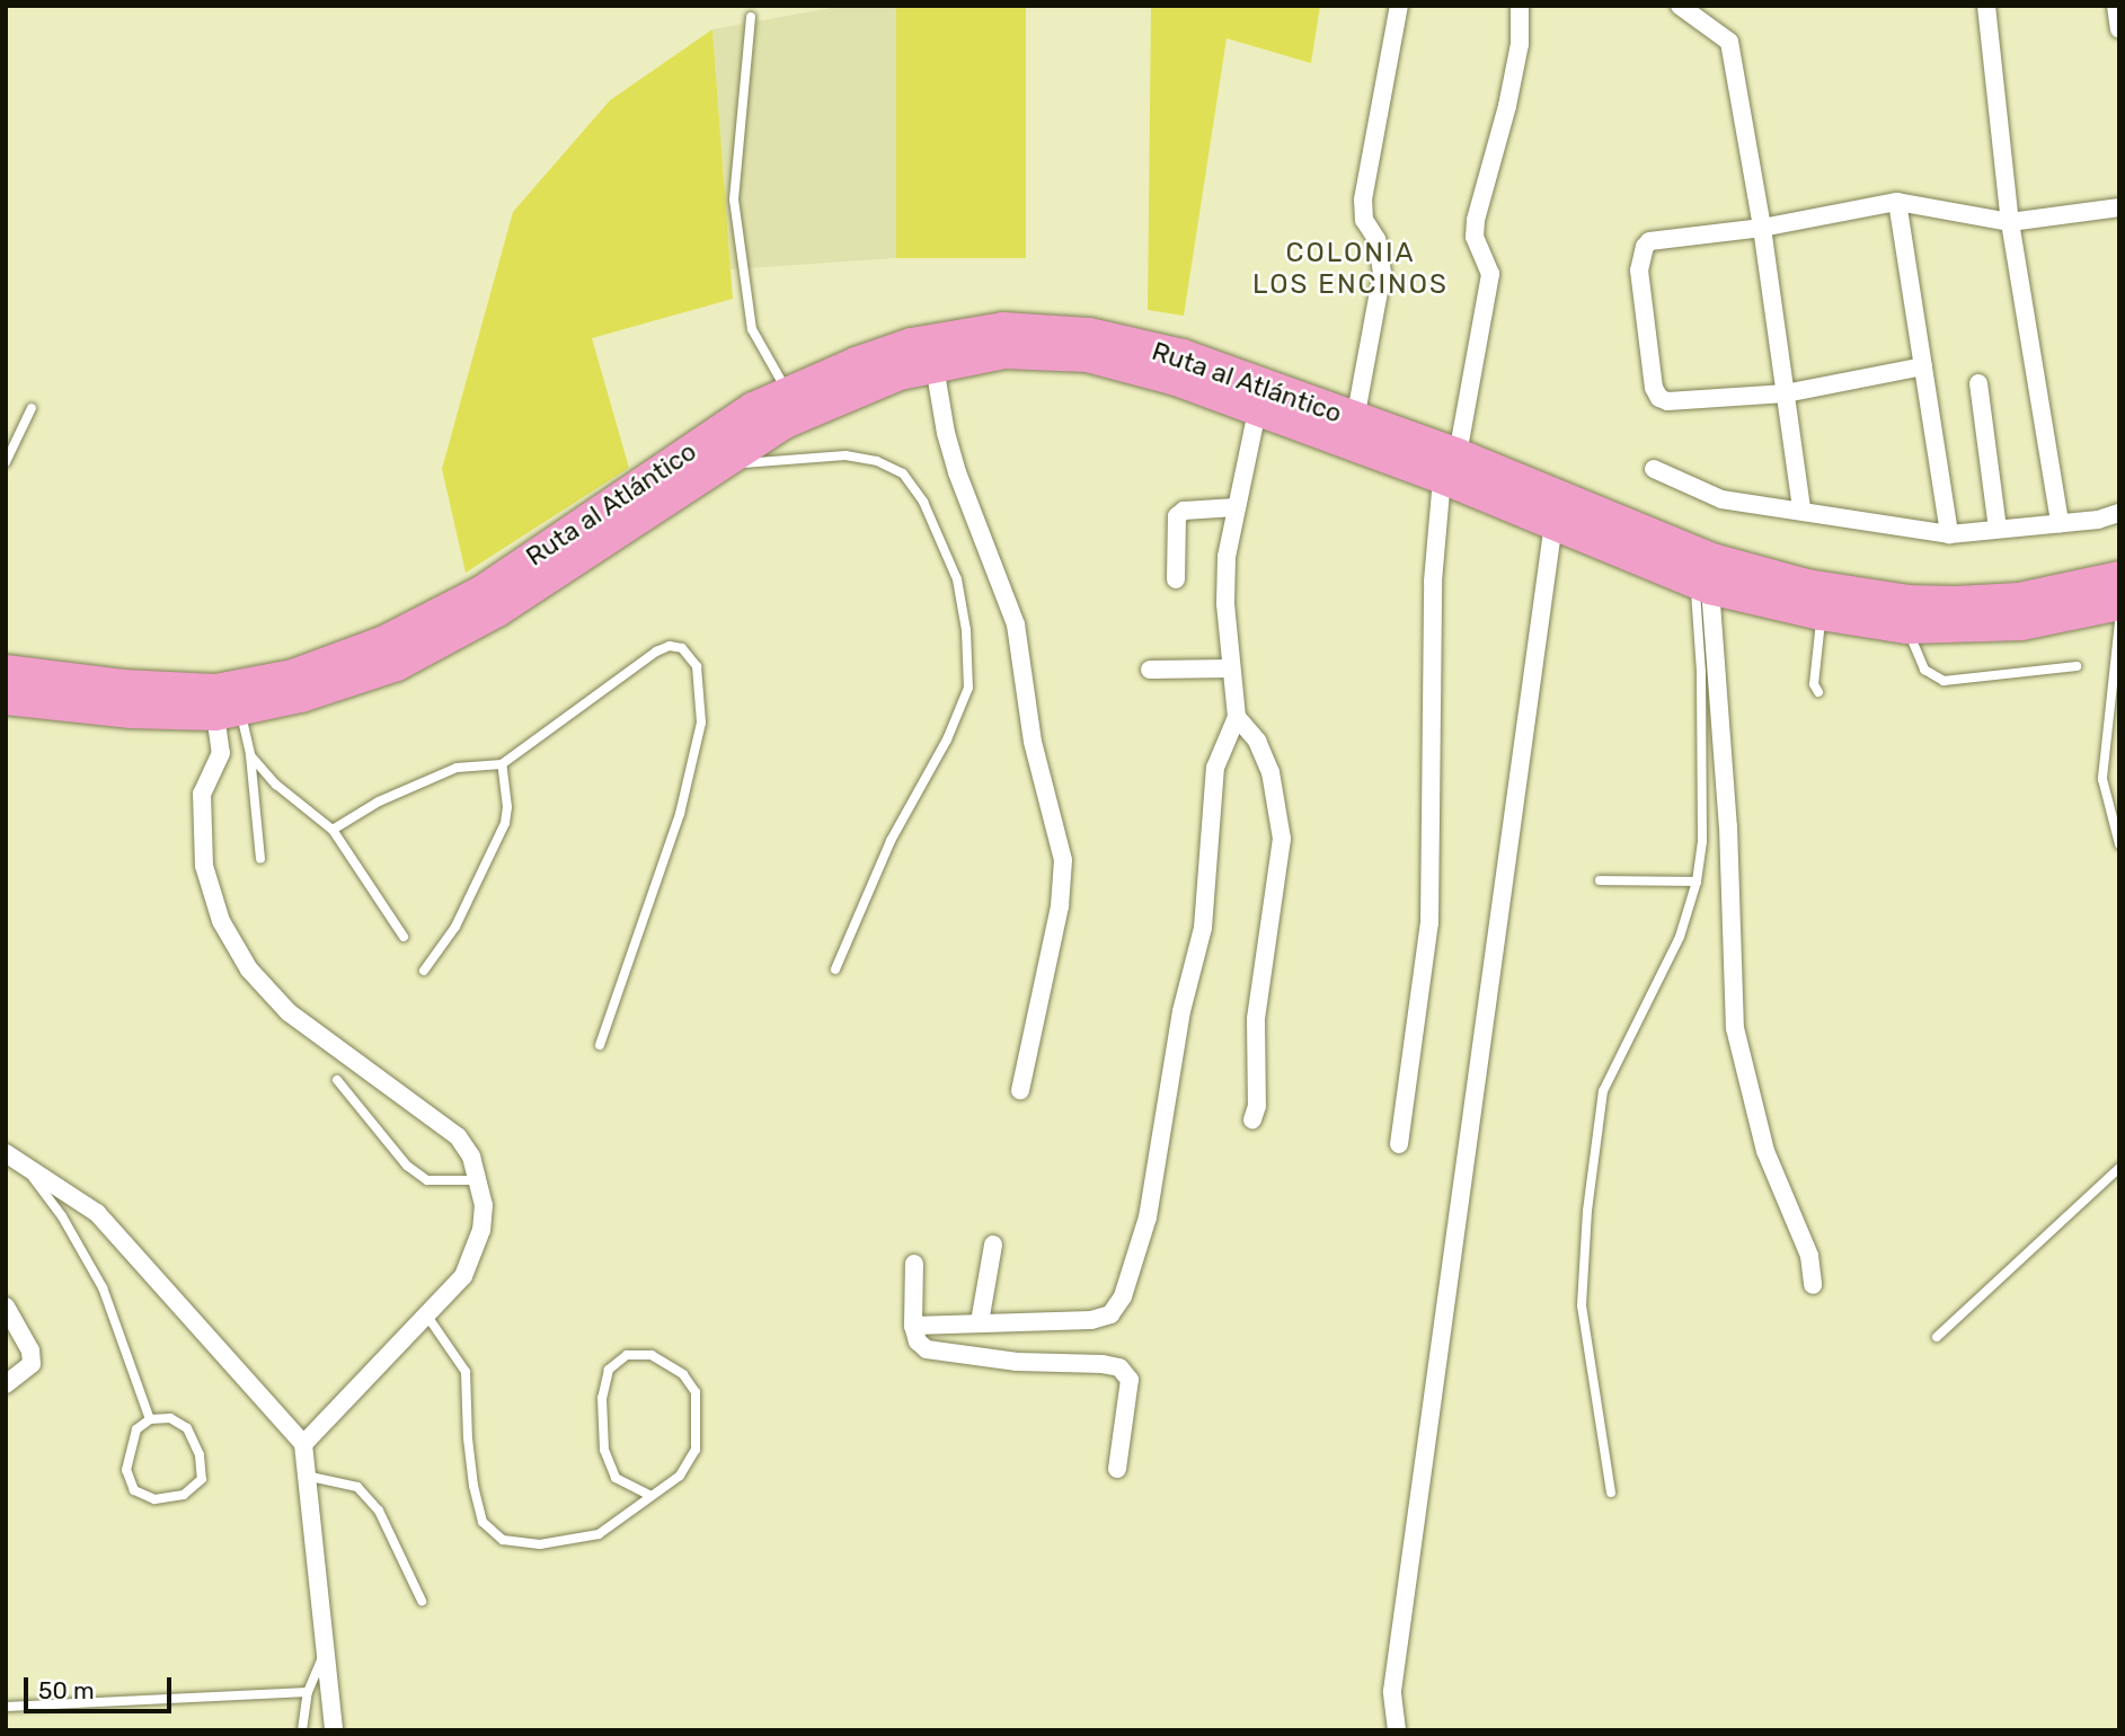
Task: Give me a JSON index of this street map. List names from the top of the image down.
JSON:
{
  "streets": {
    "highway": ["Ruta al Atlántico"]
  },
  "districts": ["COLONIA LOS ENCINOS"],
  "scale_bar": "50 m"
}
